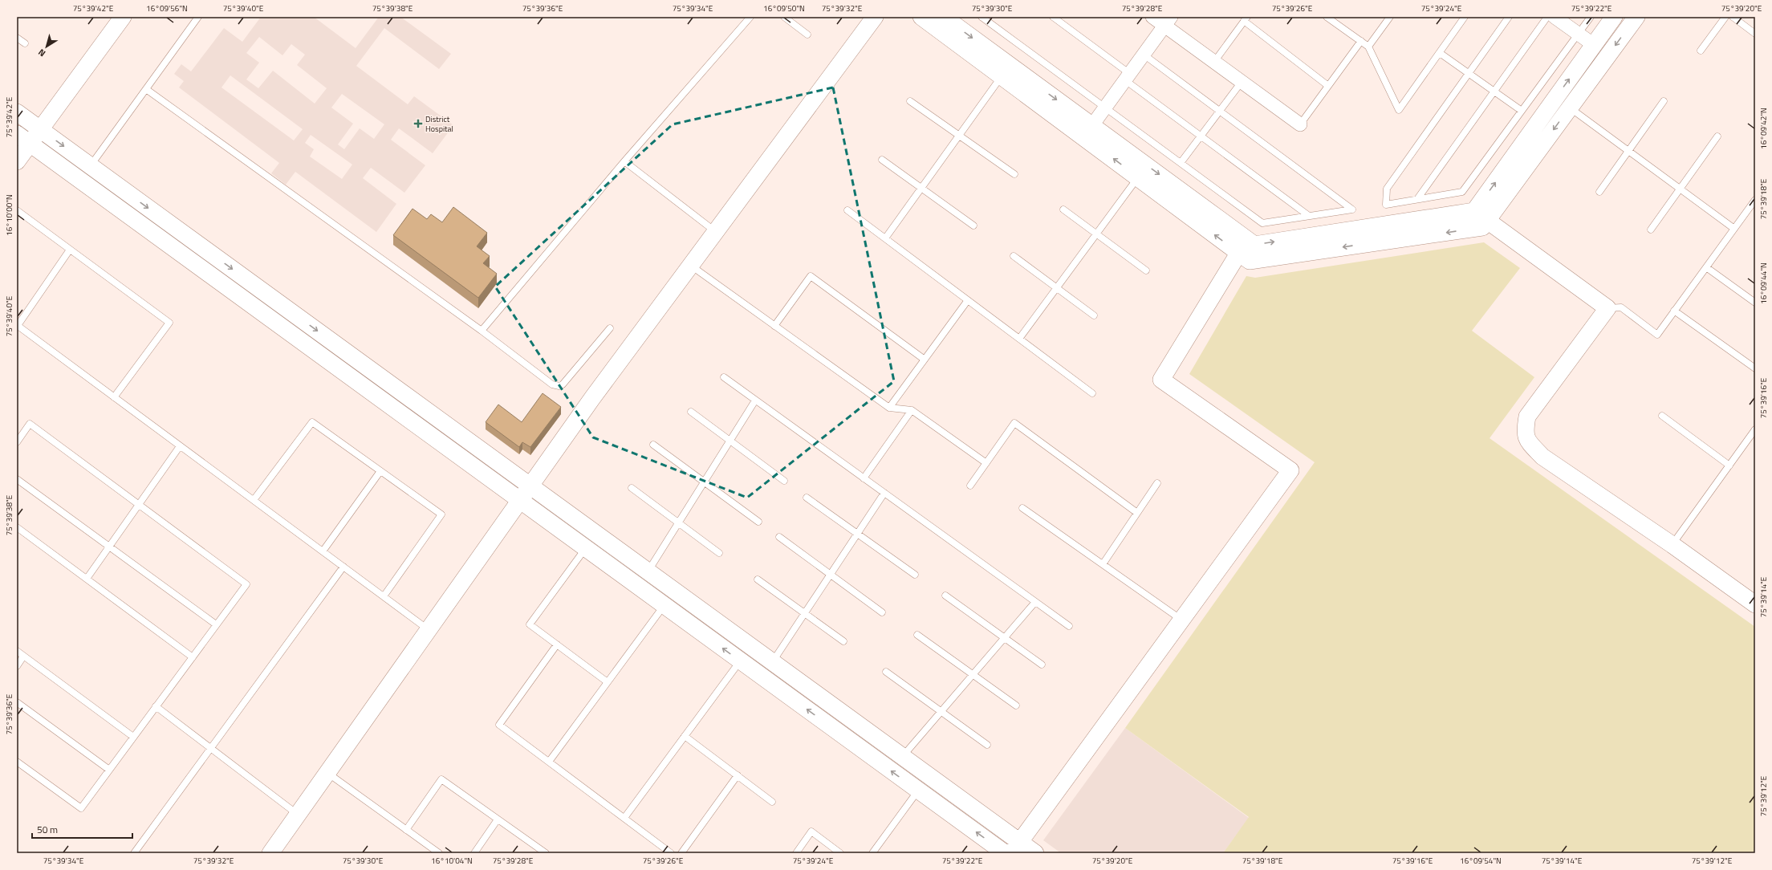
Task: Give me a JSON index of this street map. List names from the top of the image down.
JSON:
{
  "places": {
    "health": ["District Hospital"]
  },
  "scale_bar": "50 m",
  "north": "bottom left",
  "coordinates": [
    "75°39'42\"E",
    "16°09'56\"N",
    "75°39'40\"E",
    "75°39'38\"E",
    "75°39'36\"E",
    "75°39'34\"E",
    "16°09'50\"N",
    "75°39'32\"E",
    "75°39'30\"E",
    "75°39'28\"E",
    "75°39'26\"E",
    "75°39'24\"E",
    "75°39'22\"E",
    "75°39'20\"E",
    "16°09'42\"N",
    "75°39'18\"E",
    "16°10'00\"N",
    "16°09'44\"N",
    "75°39'16\"E",
    "75°39'14\"E",
    "75°39'12\"E",
    "16°10'04\"N",
    "16°09'54\"N"
  ]
}
